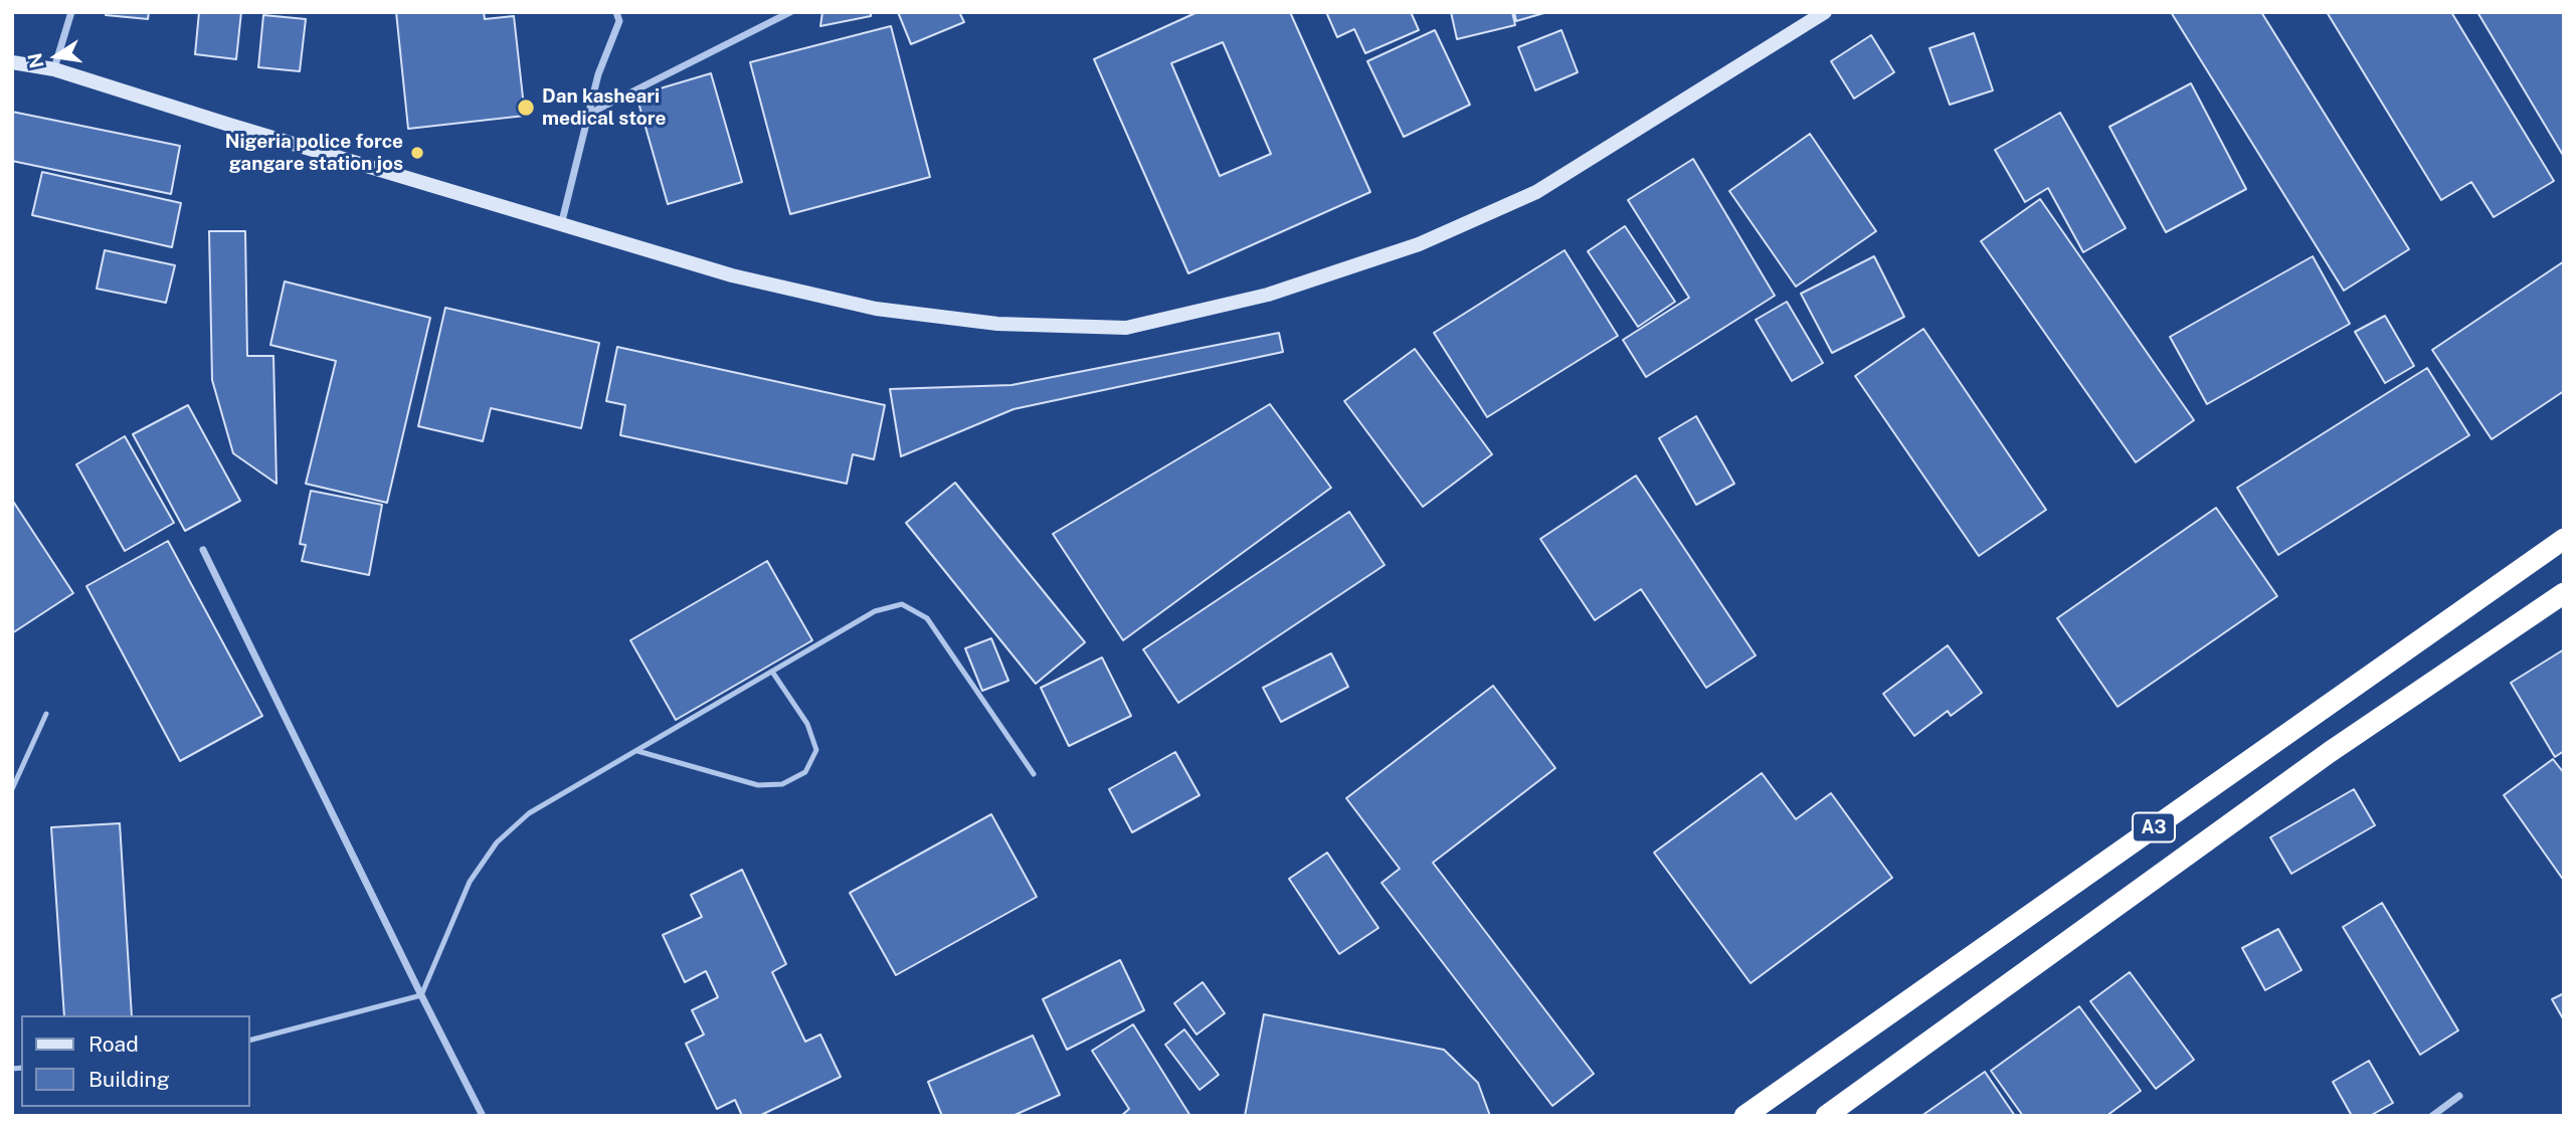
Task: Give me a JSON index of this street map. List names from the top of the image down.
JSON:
{
  "streets": {
    "highway": ["A3"]
  },
  "places": ["Dan kasheari medical store", "Nigeria police force gangare station jos"],
  "legend": ["Road", "Building"],
  "north": "left"
}
